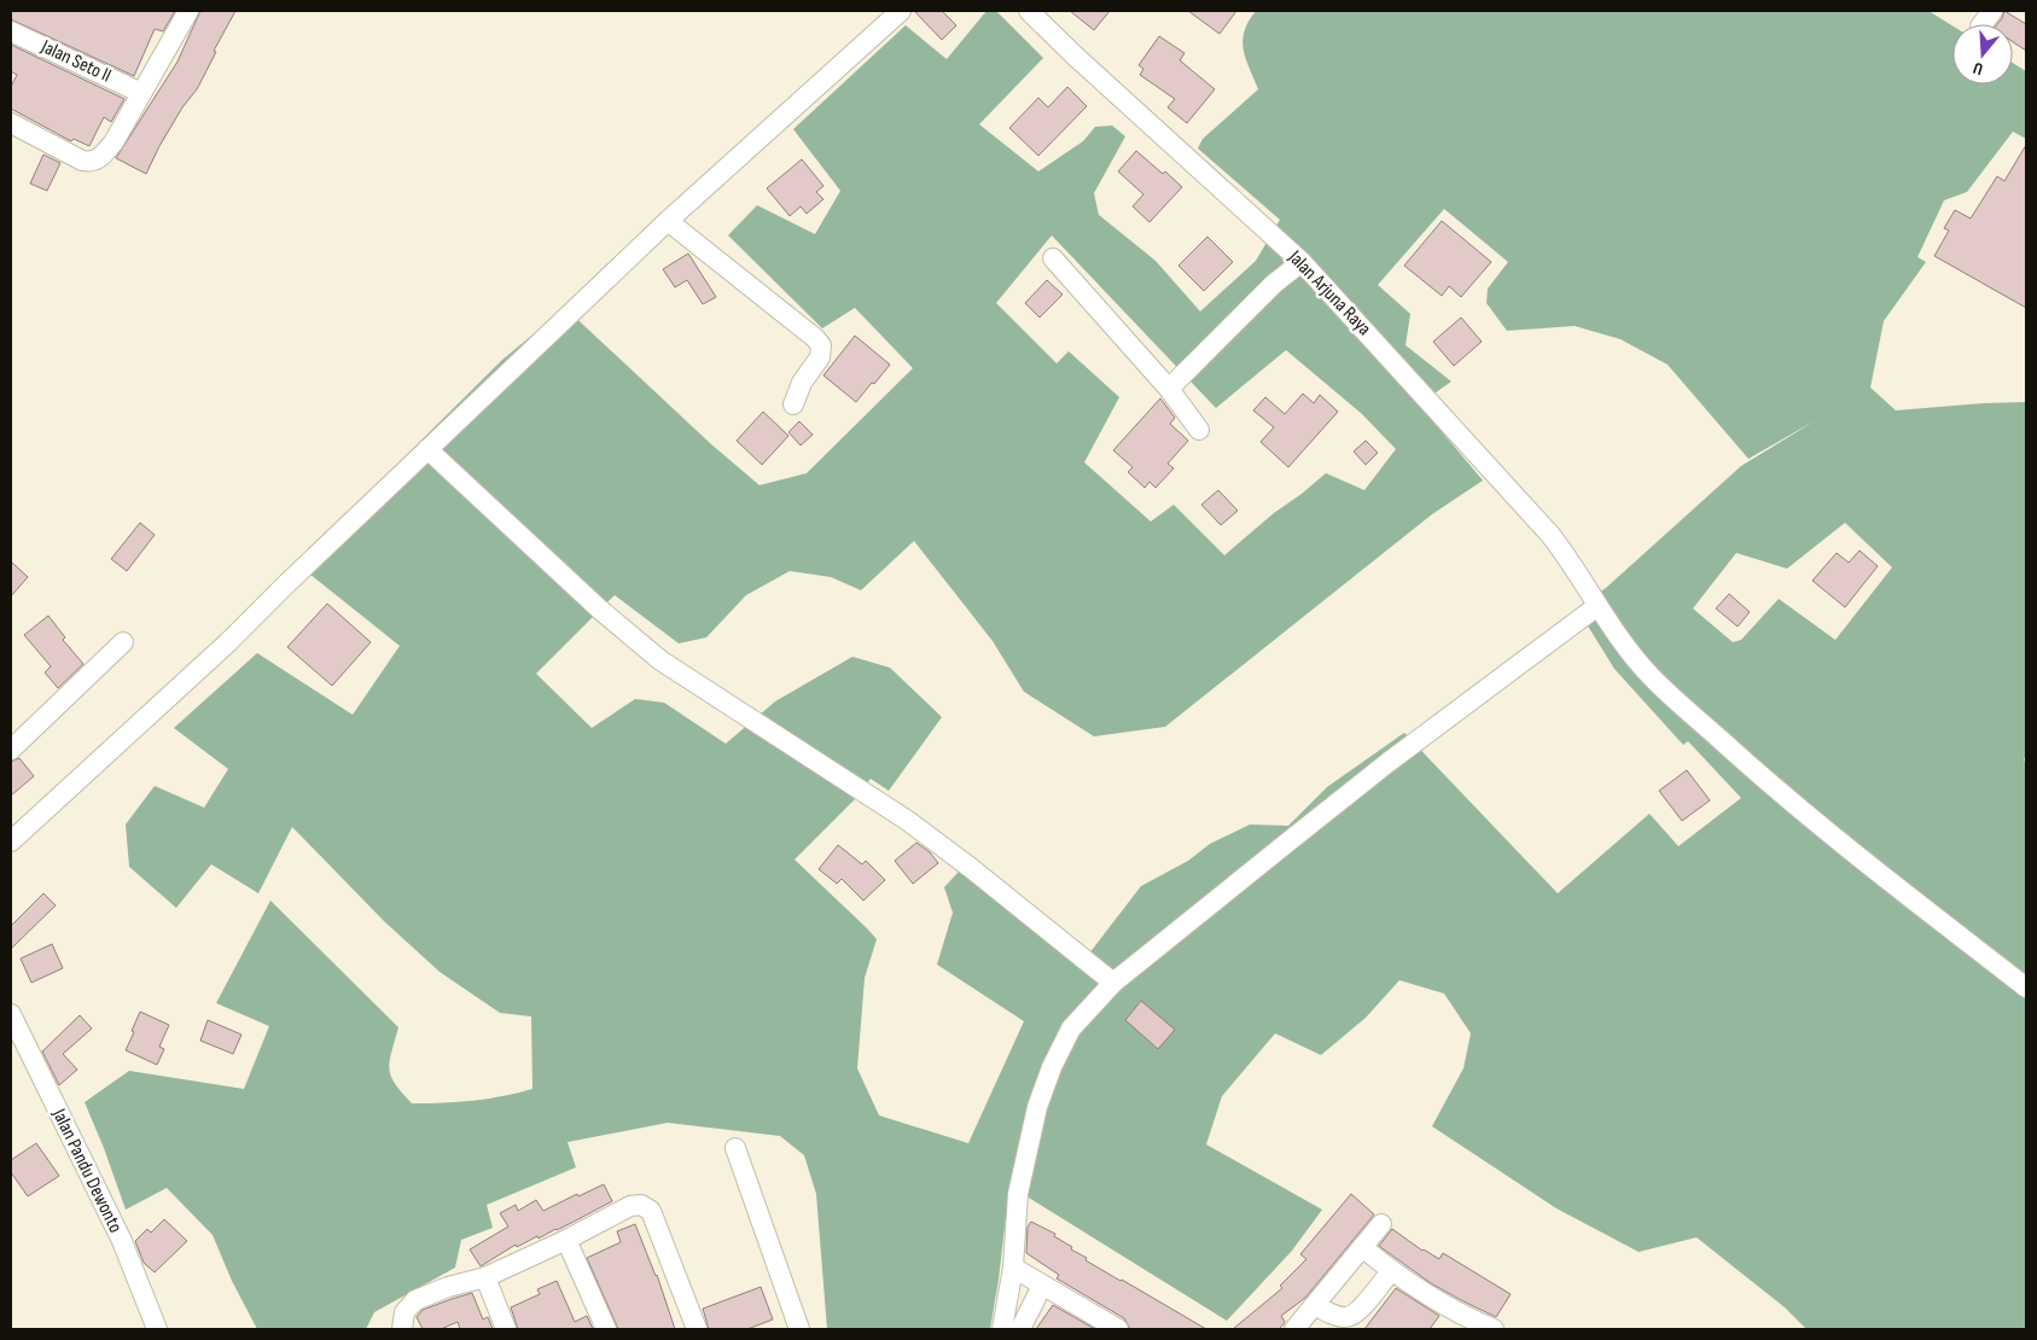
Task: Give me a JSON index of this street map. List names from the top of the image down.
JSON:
{
  "streets": {
    "street": ["Jalan Seto II", "Jalan Arjuna Raya", "Jalan Pandu Dewonto"]
  },
  "north": "bottom"
}
